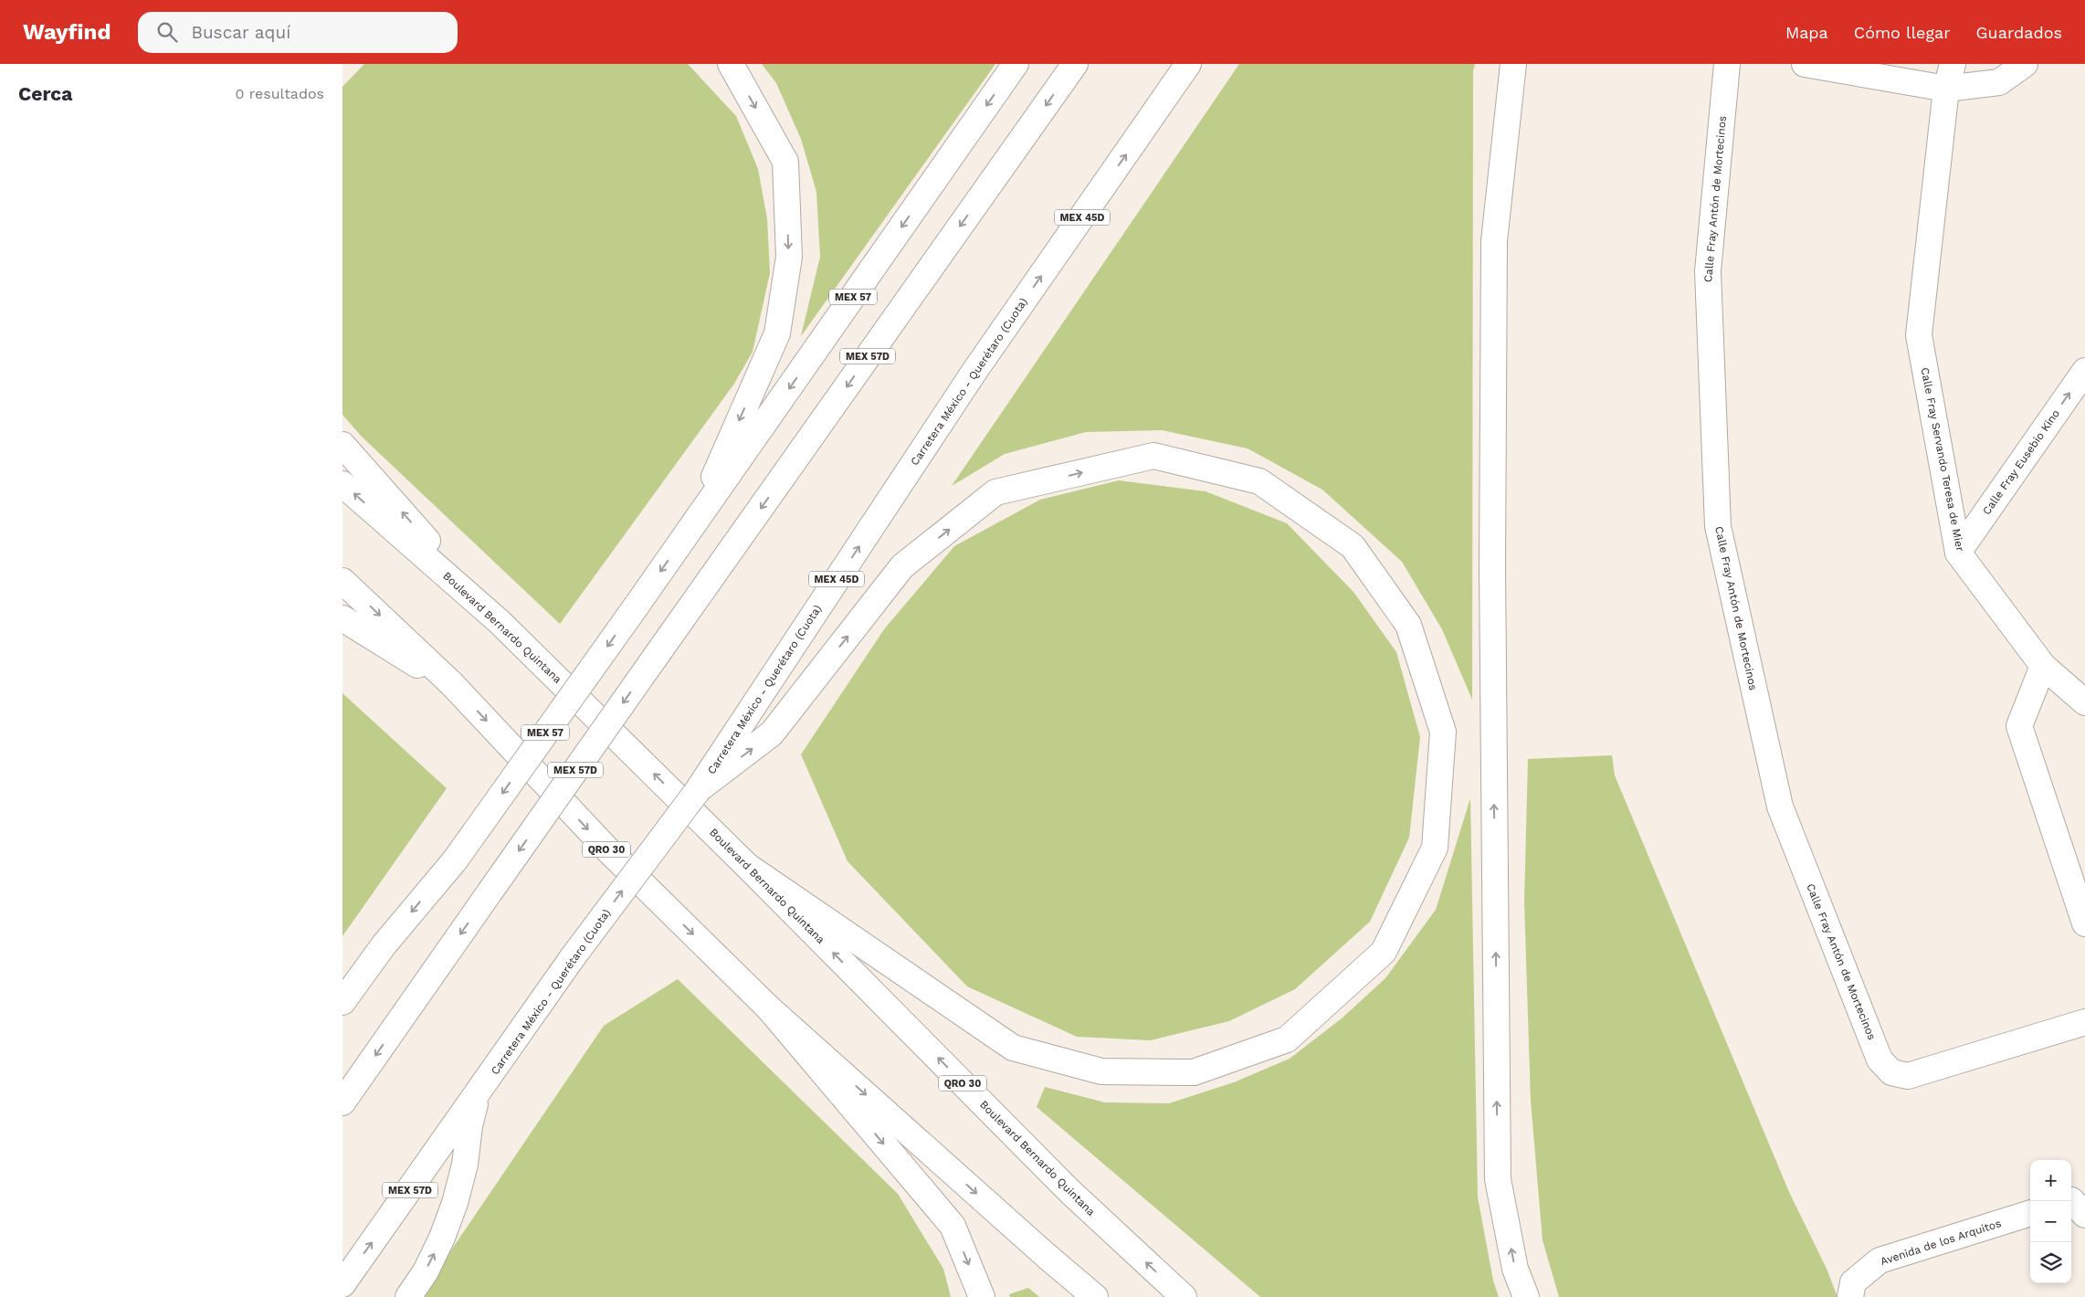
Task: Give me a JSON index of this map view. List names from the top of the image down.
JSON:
{
  "streets": {
    "main road": [
      "Calle Fray Antón de Mortecinos",
      "MEX 45D",
      "MEX 57",
      "MEX 57D",
      "Carretera México - Querétaro (Cuota)",
      "Calle Fray Servando Teresa de Mier",
      "Calle Fray Eusebio Kino",
      "Boulevard Bernardo Quintana",
      "QRO 30",
      "Avenida de los Arquitos"
    ]
  },
  "crossings": [
    ["Calle Fray Servando Teresa de Mier", "Calle Fray Eusebio Kino"]
  ],
  "one_way": ["Calle Fray Eusebio Kino"],
  "page": {
    "header": "Wayfind",
    "search": "Buscar aquí",
    "nav": ["Mapa", "Cómo llegar", "Guardados"],
    "heading": ["Cerca", "0 resultados"],
    "map_buttons": ["+", "−"]
  }
}
